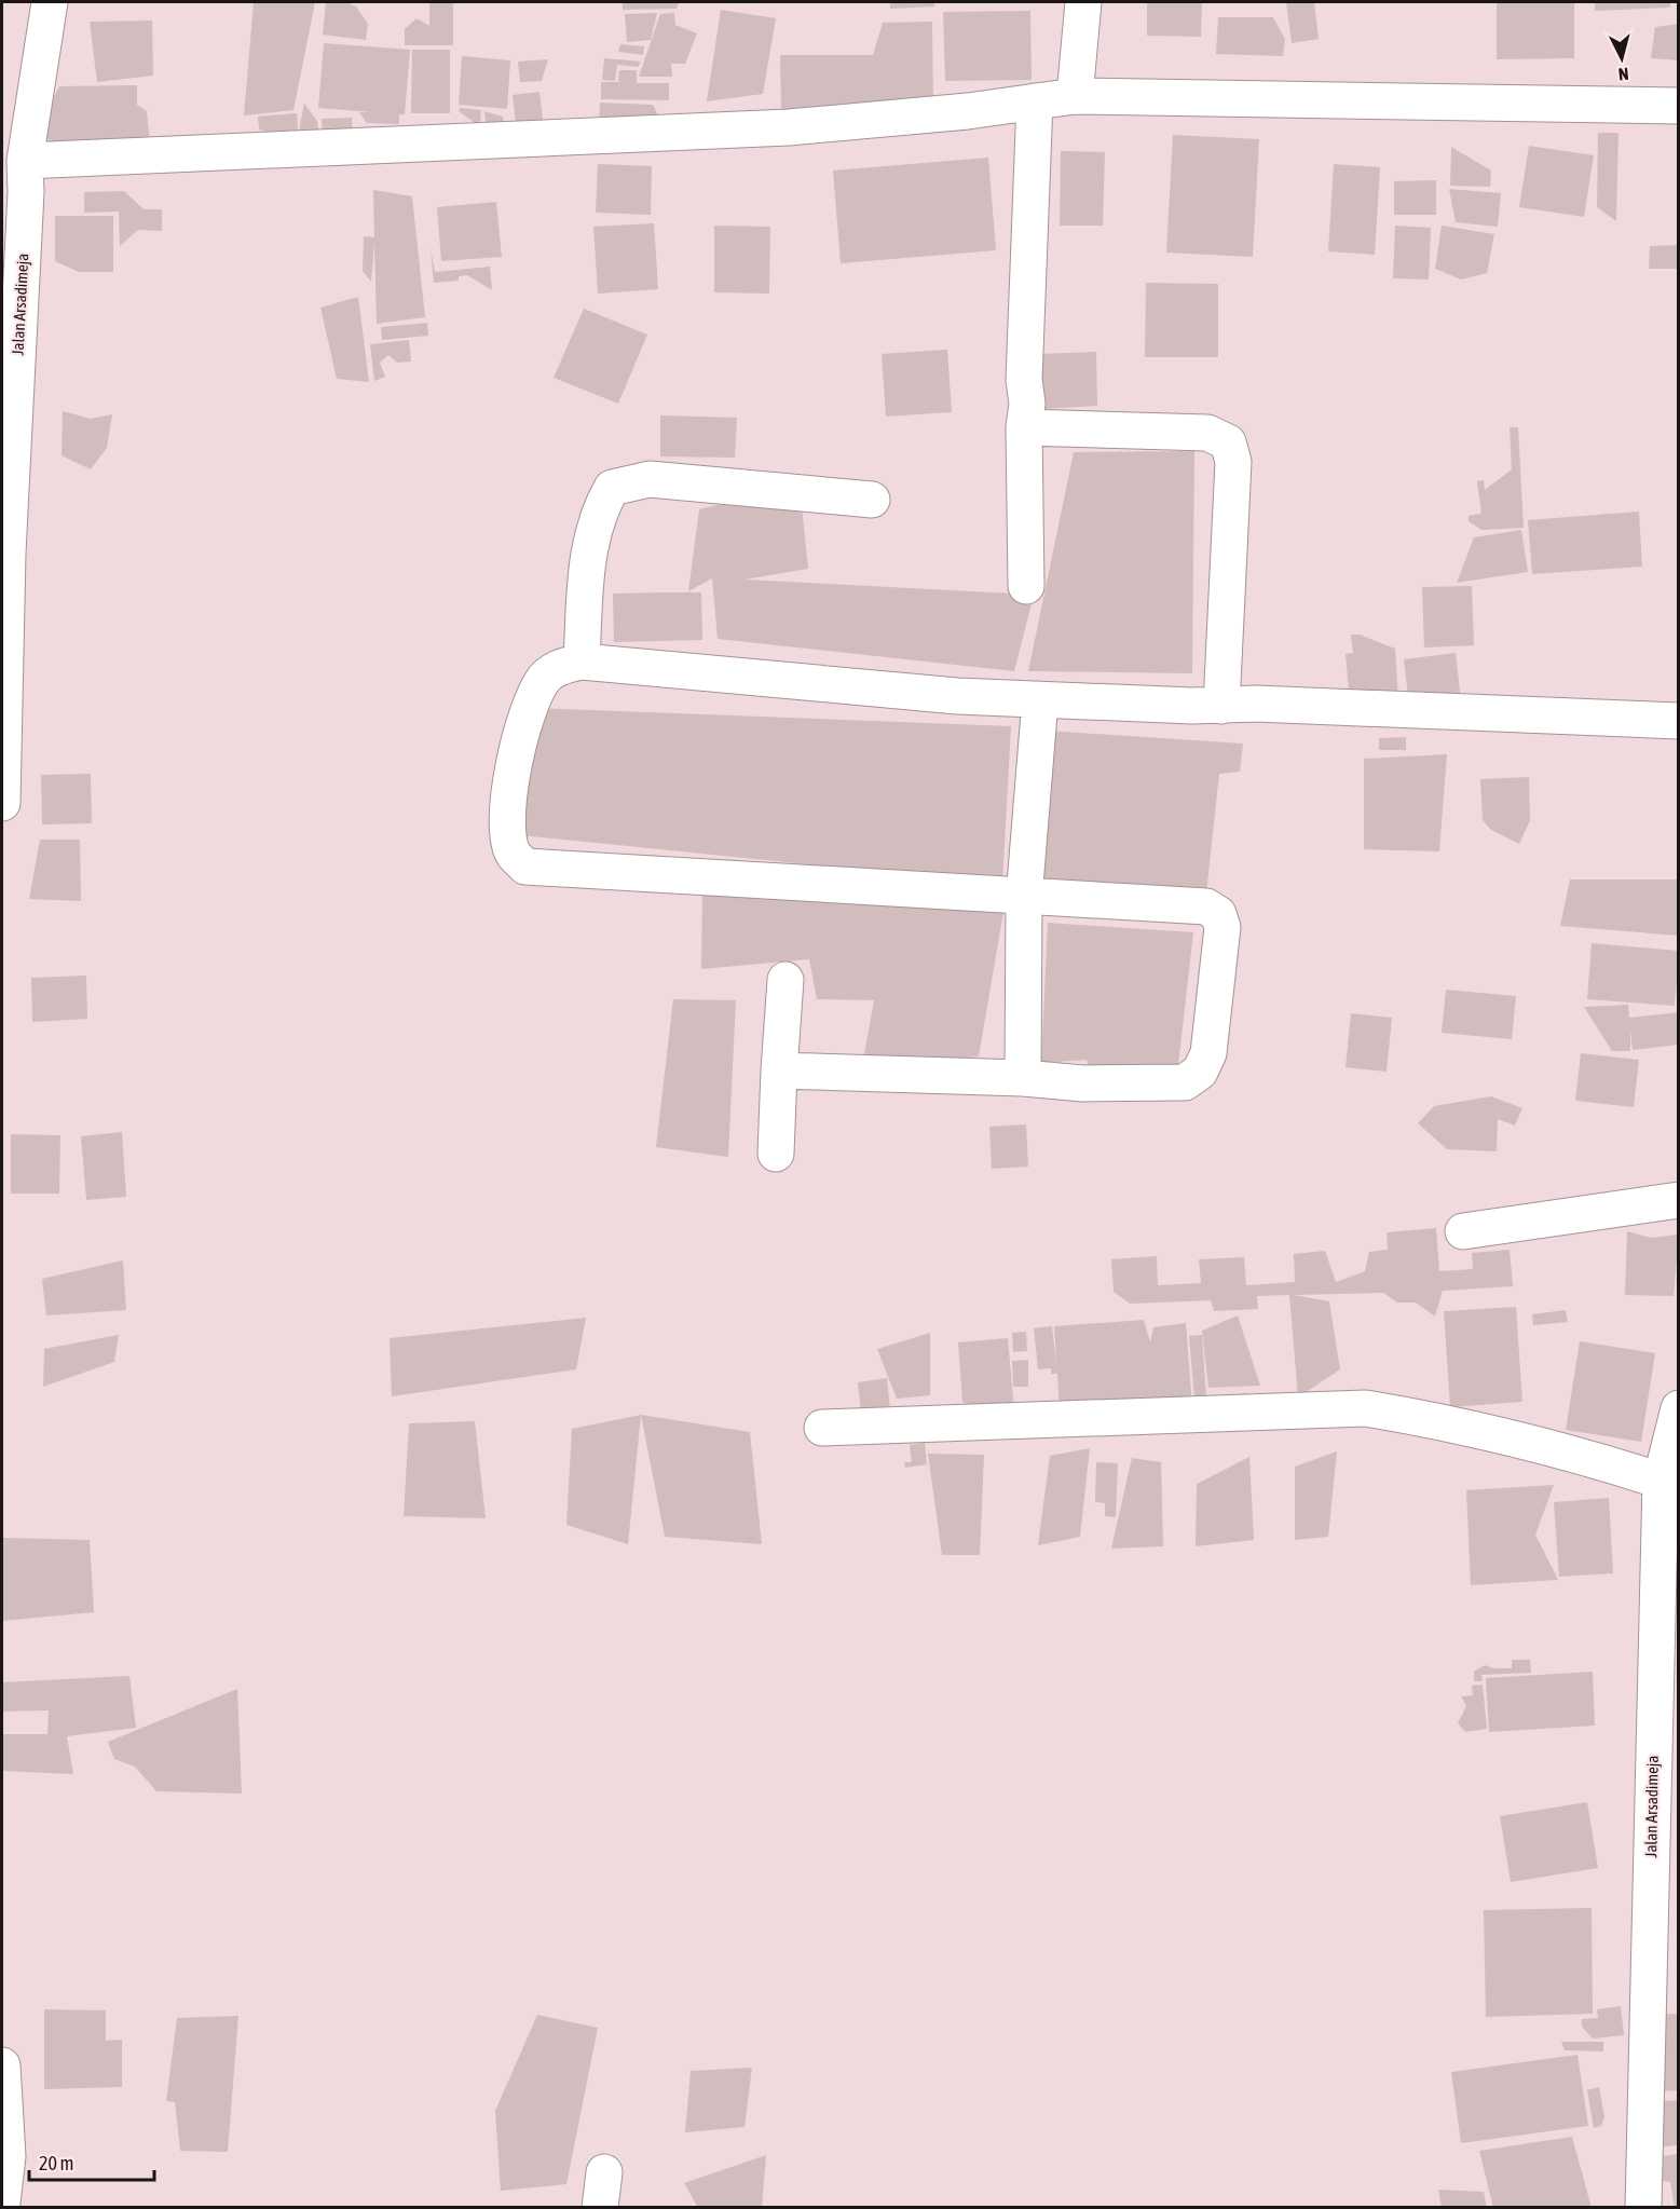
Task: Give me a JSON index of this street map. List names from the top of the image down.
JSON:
{
  "streets": {
    "street": ["Jalan Arsadimeja"]
  },
  "scale_bar": "20 m",
  "north": "bottom"
}
